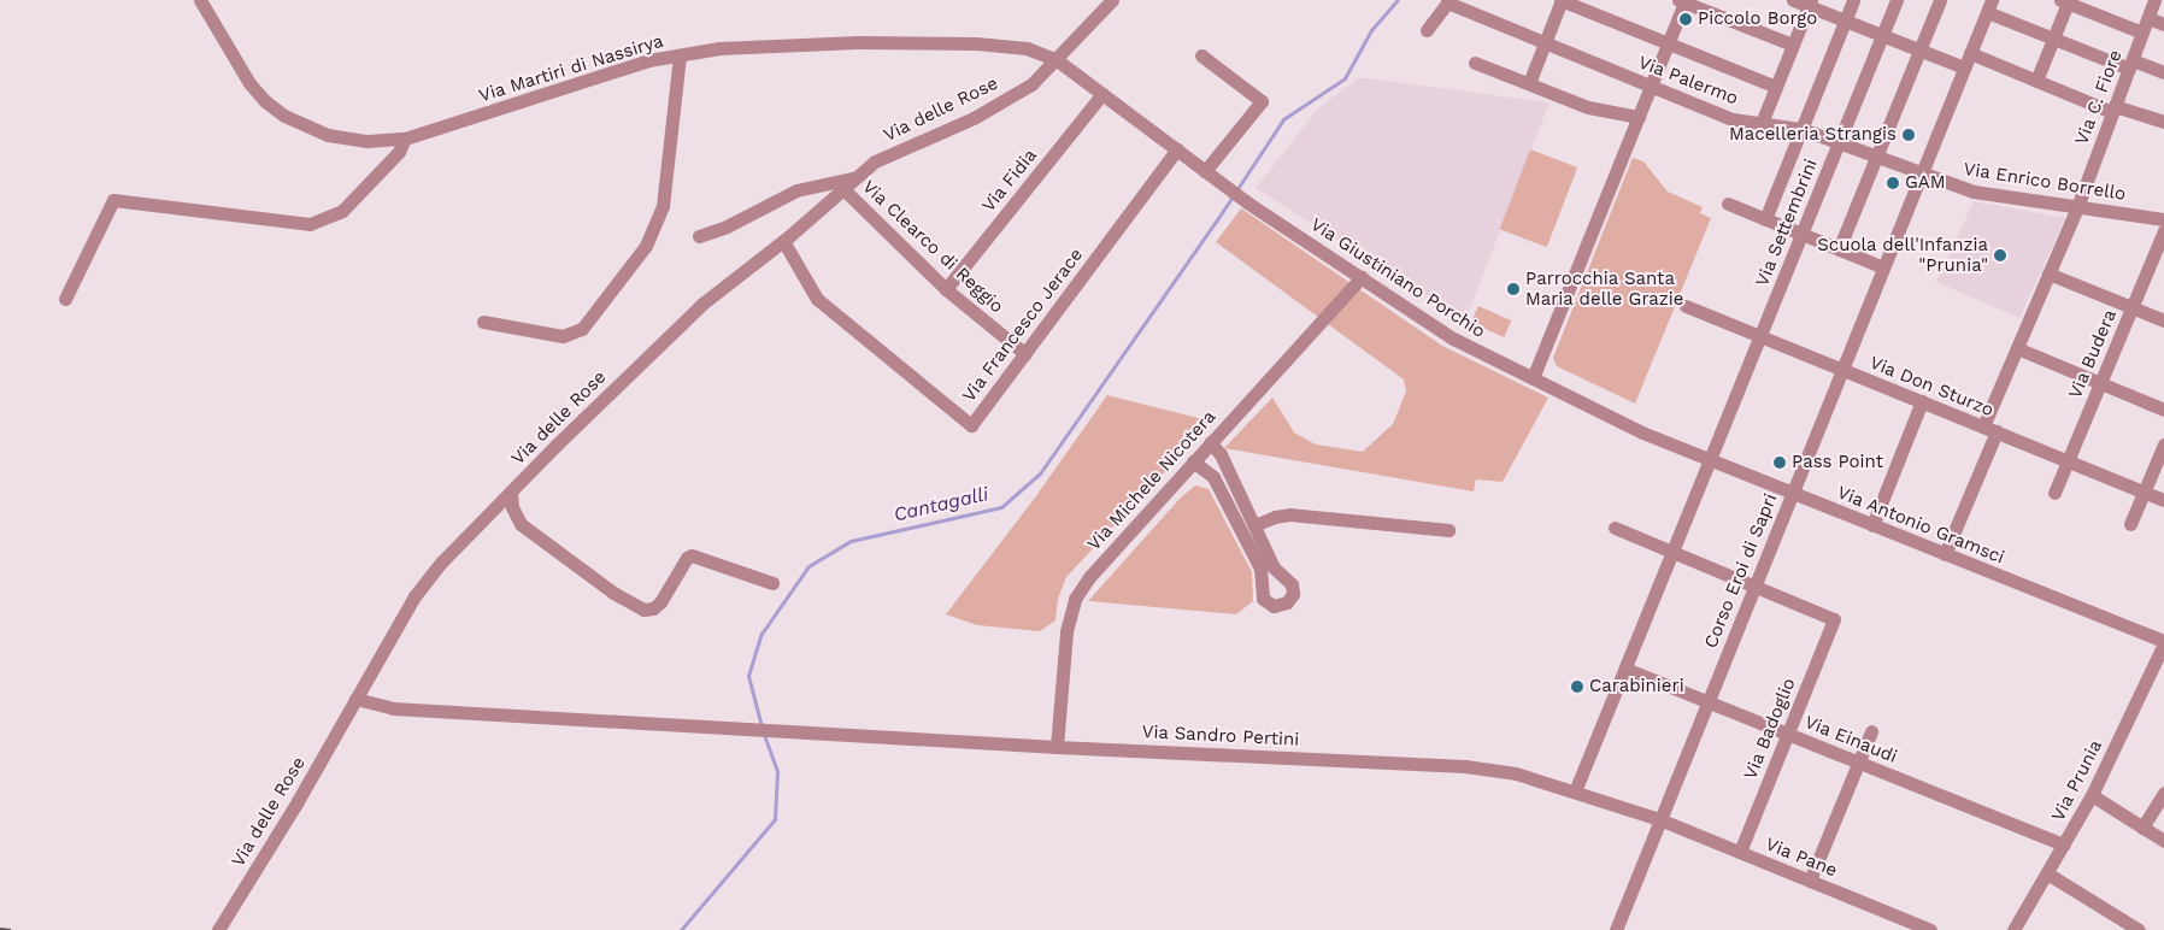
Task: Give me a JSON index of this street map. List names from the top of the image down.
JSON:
{
  "streets": {
    "street": [
      "Via Martiri di Nassirya",
      "Via Palermo",
      "Via C. Fiore",
      "Via delle Rose",
      "Via Fidia",
      "Via Enrico Borrello",
      "Via Settembrini",
      "Via Clearco di Reggio",
      "Via Giustiniano Porchio",
      "Via Francesco Jerace",
      "Via Budera",
      "Via Don Sturzo",
      "Via Michele Nicotera",
      "Via Antonio Gramsci",
      "Corso Eroi di Sapri",
      "Via Badoglio",
      "Via Sandro Pertini",
      "Via Einaudi",
      "Via Prunia",
      "Via Pane"
    ]
  },
  "crossings": [
    ["Via Martiri di Nassirya", "Via delle Rose"],
    ["Via Palermo", "Via Enrico Borrello"],
    ["Via Palermo", "Via Settembrini"],
    ["Via Palermo", "Corso Eroi di Sapri"],
    ["Via C. Fiore", "Via Enrico Borrello"],
    ["Via C. Fiore", "Via Don Sturzo"],
    ["Via C. Fiore", "Via Antonio Gramsci"],
    ["Via delle Rose", "Via Clearco di Reggio"],
    ["Via delle Rose", "Via Francesco Jerace"],
    ["Via delle Rose", "Via Sandro Pertini"],
    ["Via Fidia", "Via Clearco di Reggio"],
    ["Via Enrico Borrello", "Corso Eroi di Sapri"],
    ["Via Settembrini", "Via Don Sturzo"],
    ["Via Settembrini", "Via Antonio Gramsci"],
    ["Via Settembrini", "Via Sandro Pertini"],
    ["Via Settembrini", "Via Einaudi"],
    ["Via Clearco di Reggio", "Via Francesco Jerace"],
    ["Via Giustiniano Porchio", "Via Michele Nicotera"],
    ["Via Giustiniano Porchio", "Via Antonio Gramsci"],
    ["Via Budera", "Via Don Sturzo"],
    ["Via Don Sturzo", "Corso Eroi di Sapri"],
    ["Via Michele Nicotera", "Via Sandro Pertini"],
    ["Via Antonio Gramsci", "Corso Eroi di Sapri"],
    ["Via Antonio Gramsci", "Via Prunia"],
    ["Corso Eroi di Sapri", "Via Badoglio"],
    ["Corso Eroi di Sapri", "Via Sandro Pertini"],
    ["Corso Eroi di Sapri", "Via Einaudi"],
    ["Corso Eroi di Sapri", "Via Pane"],
    ["Via Badoglio", "Via Einaudi"],
    ["Via Badoglio", "Via Pane"],
    ["Via Sandro Pertini", "Via Pane"],
    ["Via Einaudi", "Via Prunia"]
  ],
  "water": ["Cantagalli"],
  "places": [
    "Piccolo Borgo",
    "Macelleria Strangis",
    "GAM",
    "Scuola dell'Infanzia \"Prunia\"",
    "Parrocchia Santa Maria delle Grazie",
    "Pass Point",
    "Carabinieri"
  ]
}
